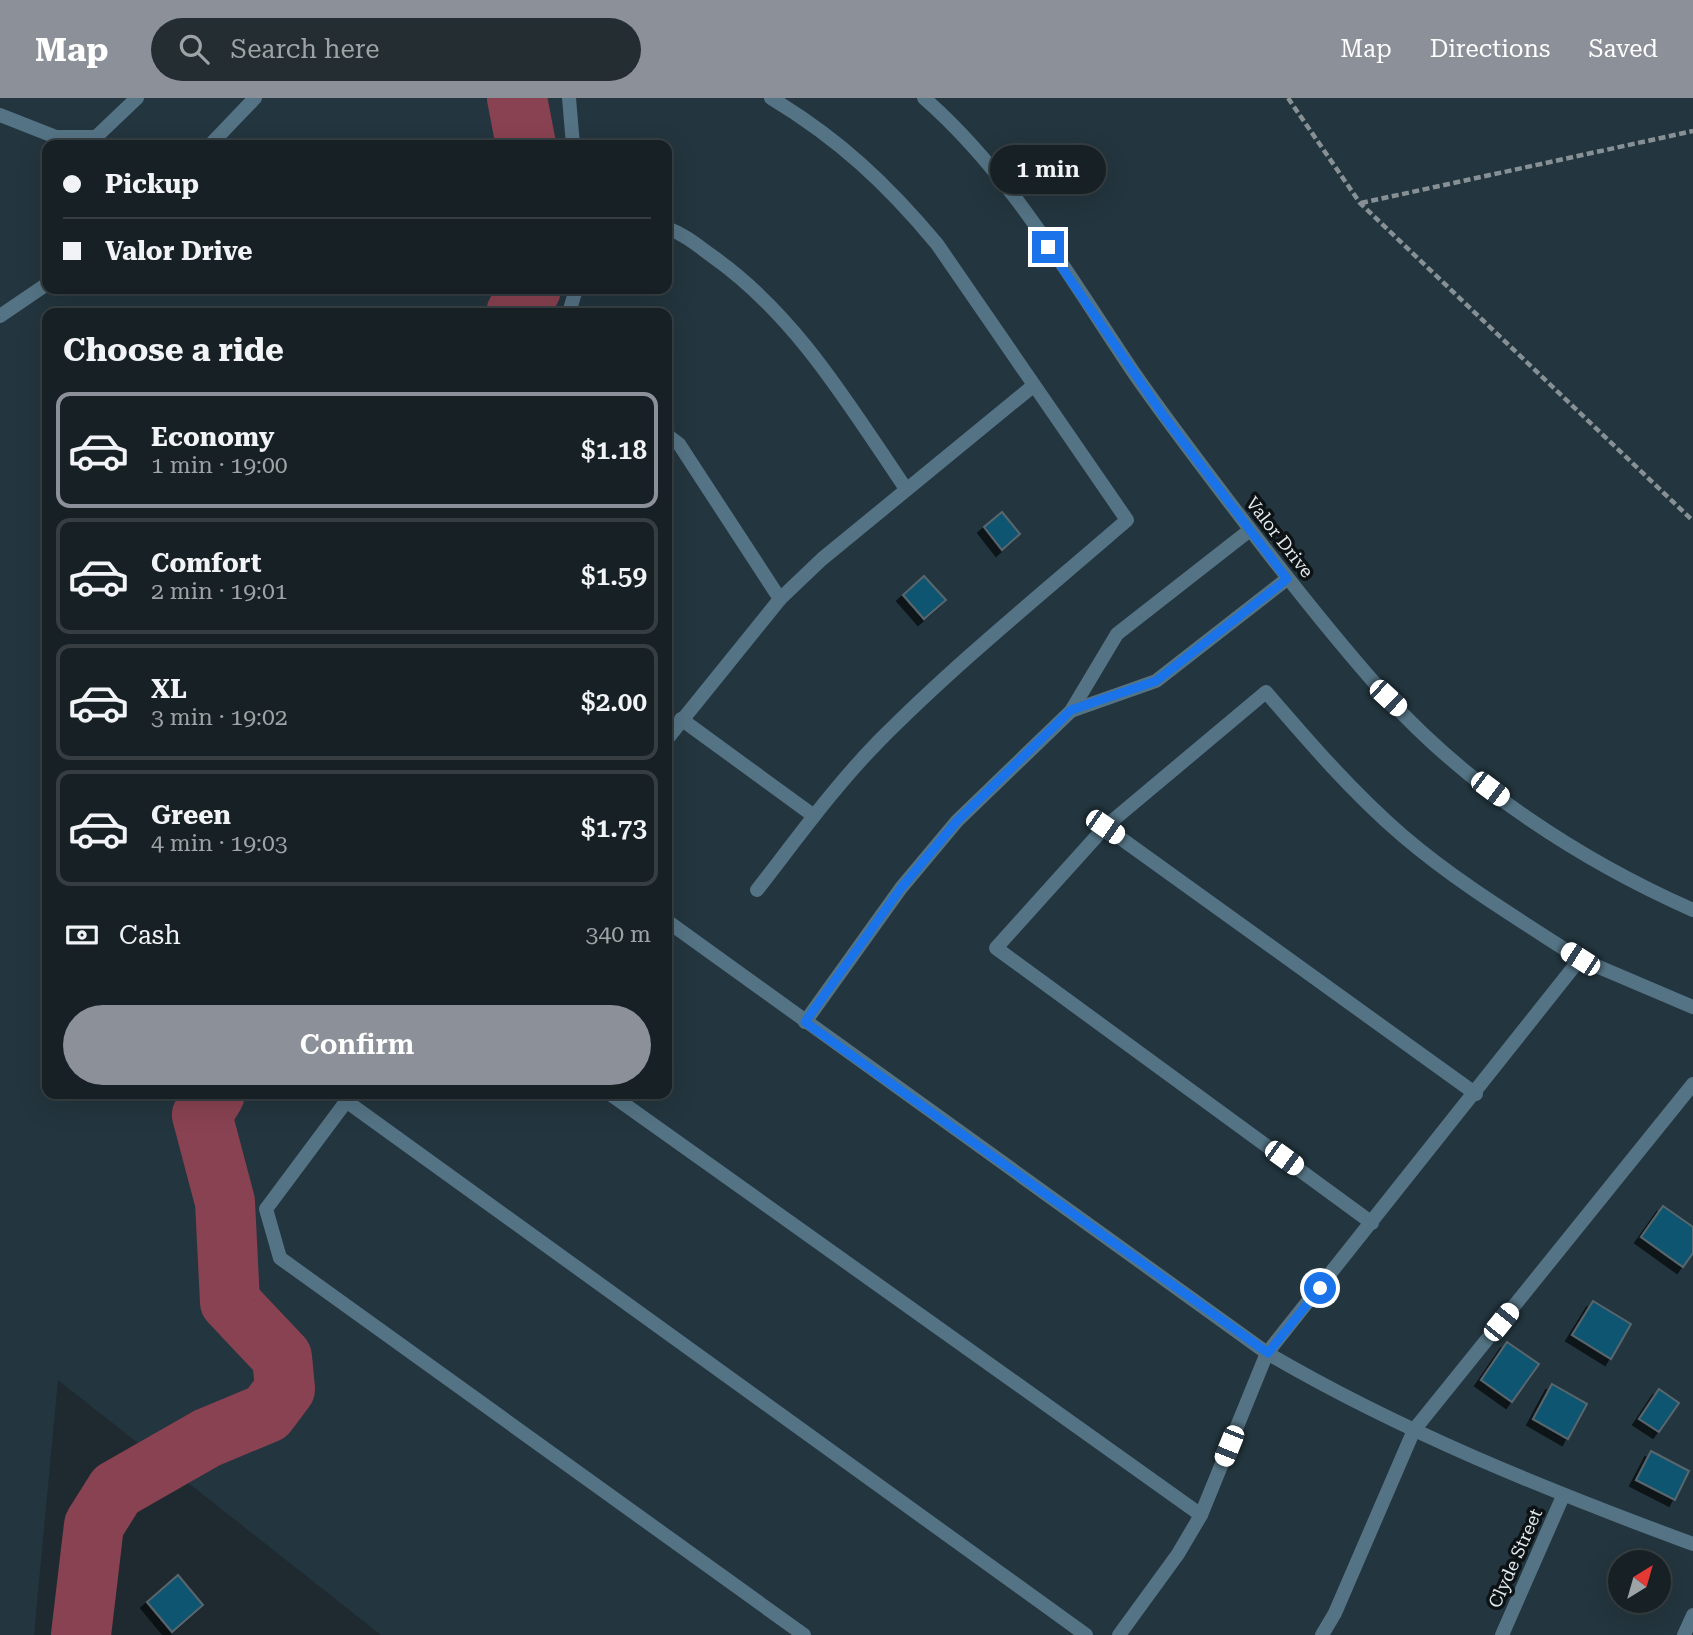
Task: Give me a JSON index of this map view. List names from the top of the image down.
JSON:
{
  "streets": {
    "street": ["Valor Drive", "Clyde Street"]
  },
  "north": "top right",
  "page": {
    "header": "Map",
    "search": "Search here",
    "nav": ["Map", "Directions", "Saved"],
    "banner": ["Pickup", "Valor Drive"],
    "bubble": "1 min",
    "heading": "Choose a ride",
    "list": [
      {
        "name": "Economy",
        "note": "1 min · 19:00",
        "value": "$1.18"
      },
      {
        "name": "Comfort",
        "note": "2 min · 19:01",
        "value": "$1.59"
      },
      {
        "name": "XL",
        "note": "3 min · 19:02",
        "value": "$2.00"
      },
      {
        "name": "Green",
        "note": "4 min · 19:03",
        "value": "$1.73"
      }
    ],
    "pay": ["Cash", "340 m"],
    "buttons": "Confirm"
  }
}
